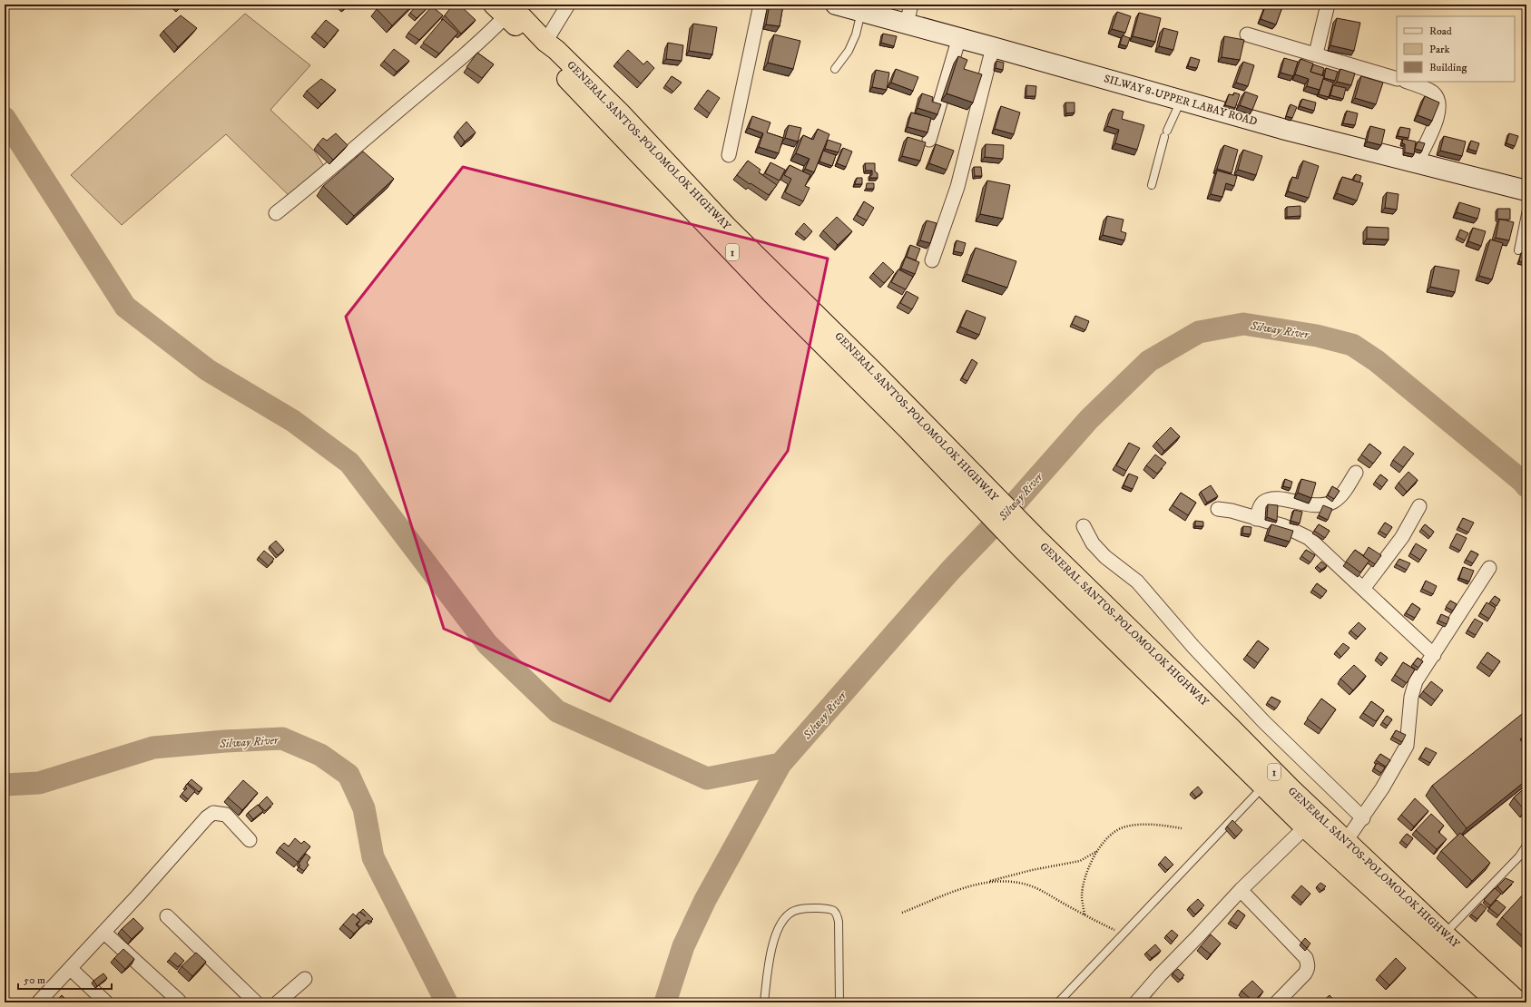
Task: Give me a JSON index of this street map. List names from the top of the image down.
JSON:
{
  "streets": {
    "highway": ["GENERAL SANTOS-POLOMOLOK HIGHWAY", "1"],
    "main road": ["SILWAY 8-UPPER LABAY ROAD"]
  },
  "crossings": [
    ["GENERAL SANTOS-POLOMOLOK HIGHWAY", "1"]
  ],
  "water": ["Silway River"],
  "legend": ["Road", "Park", "Building"],
  "scale_bar": "50 m"
}
